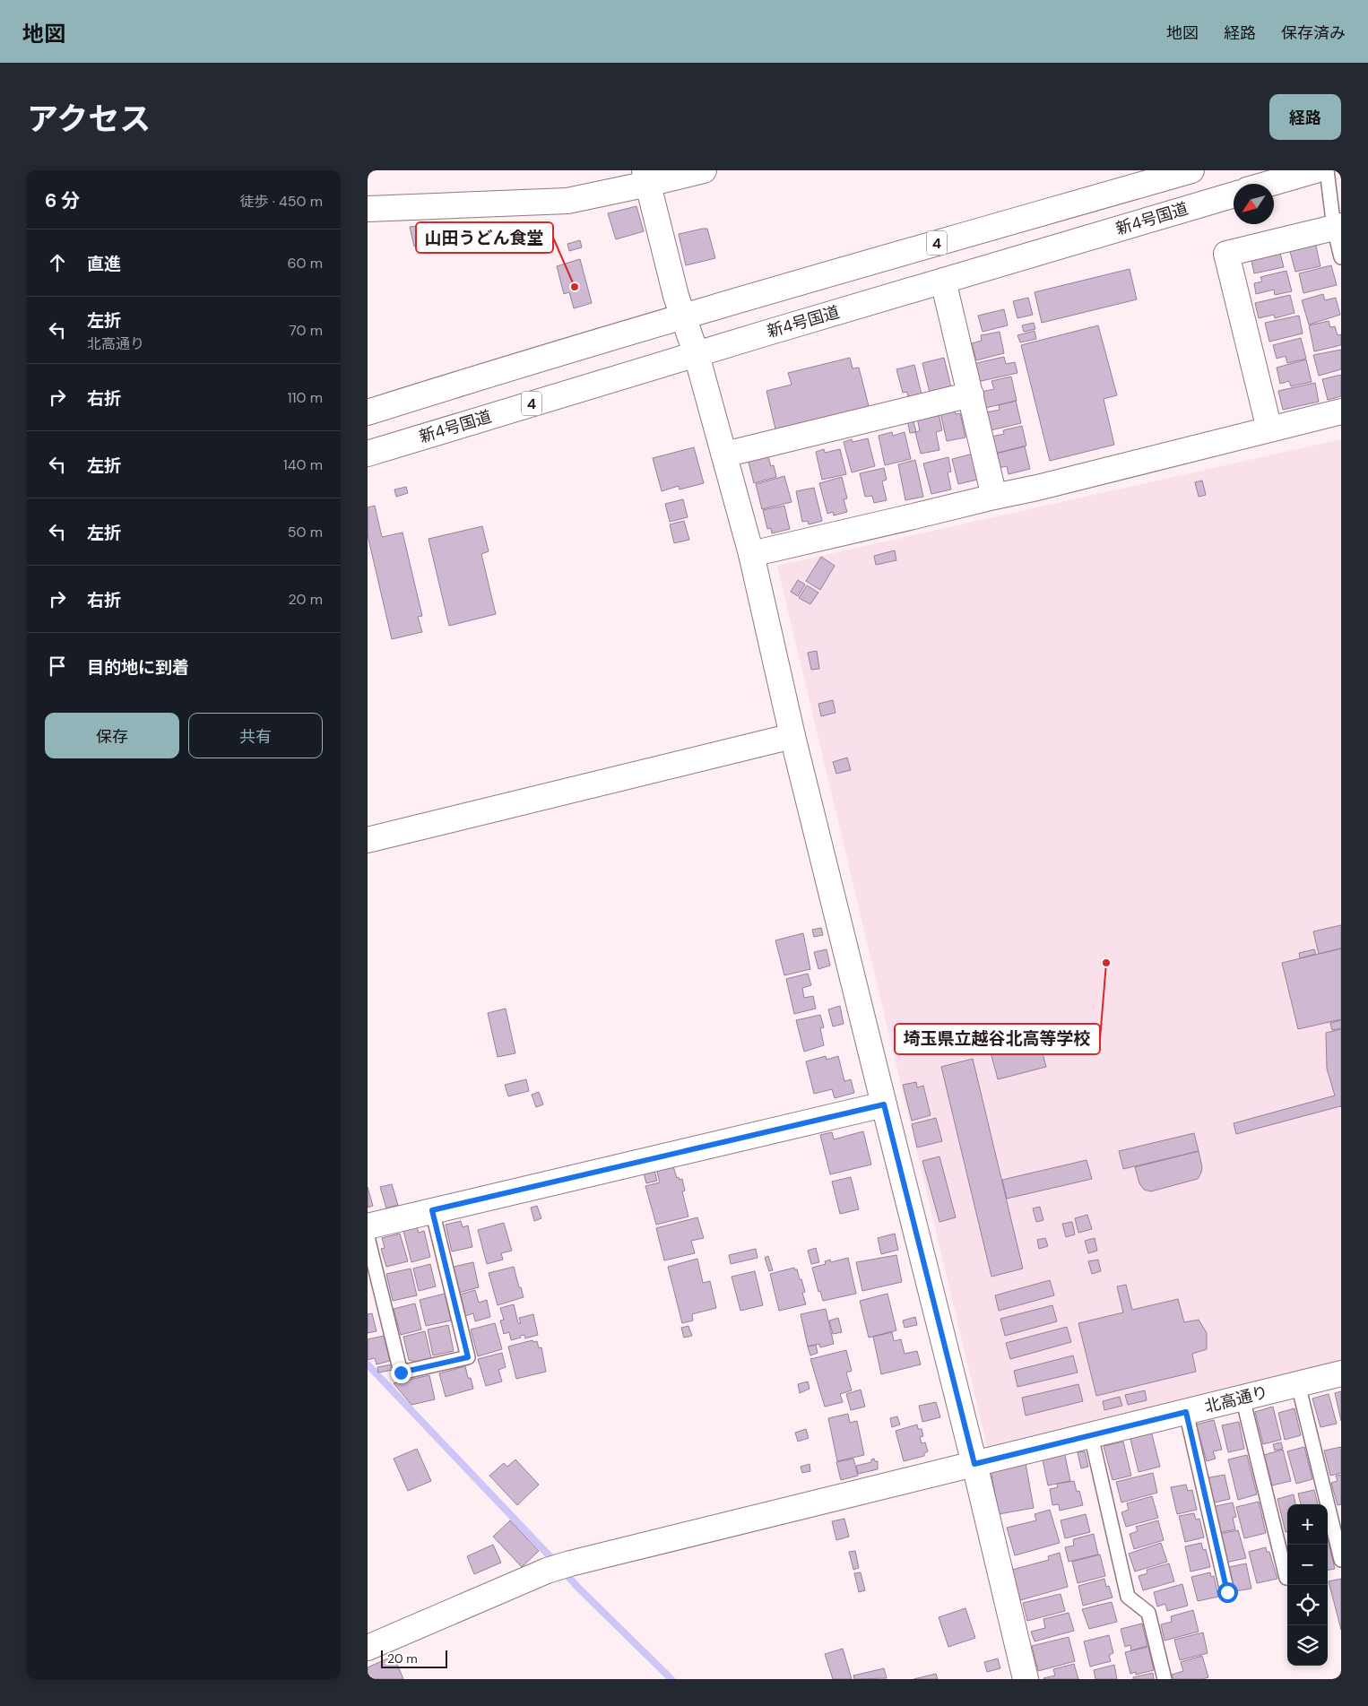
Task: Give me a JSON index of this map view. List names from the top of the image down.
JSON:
{
  "streets": {
    "main road": ["新4号国道", "4", "北高通り"]
  },
  "places": ["山田うどん食堂", "埼玉県立越谷北高等学校"],
  "scale_bar": "20 m",
  "north": "bottom left",
  "page": {
    "header": "地図",
    "nav": ["地図", "経路", "保存済み"],
    "title": "アクセス",
    "buttons": [
      "経路",
      ["保存", "共有"]
    ],
    "heading": ["6 分", "徒歩 · 450 m"],
    "list": [
      ["直進", "60 m"],
      ["左折", "北高通り", "70 m"],
      ["右折", "110 m"],
      ["左折", "140 m"],
      ["左折", "50 m"],
      ["右折", "20 m"],
      "目的地に到着"
    ],
    "map_buttons": ["+", "−"],
    "scale": "20 m"
  }
}
